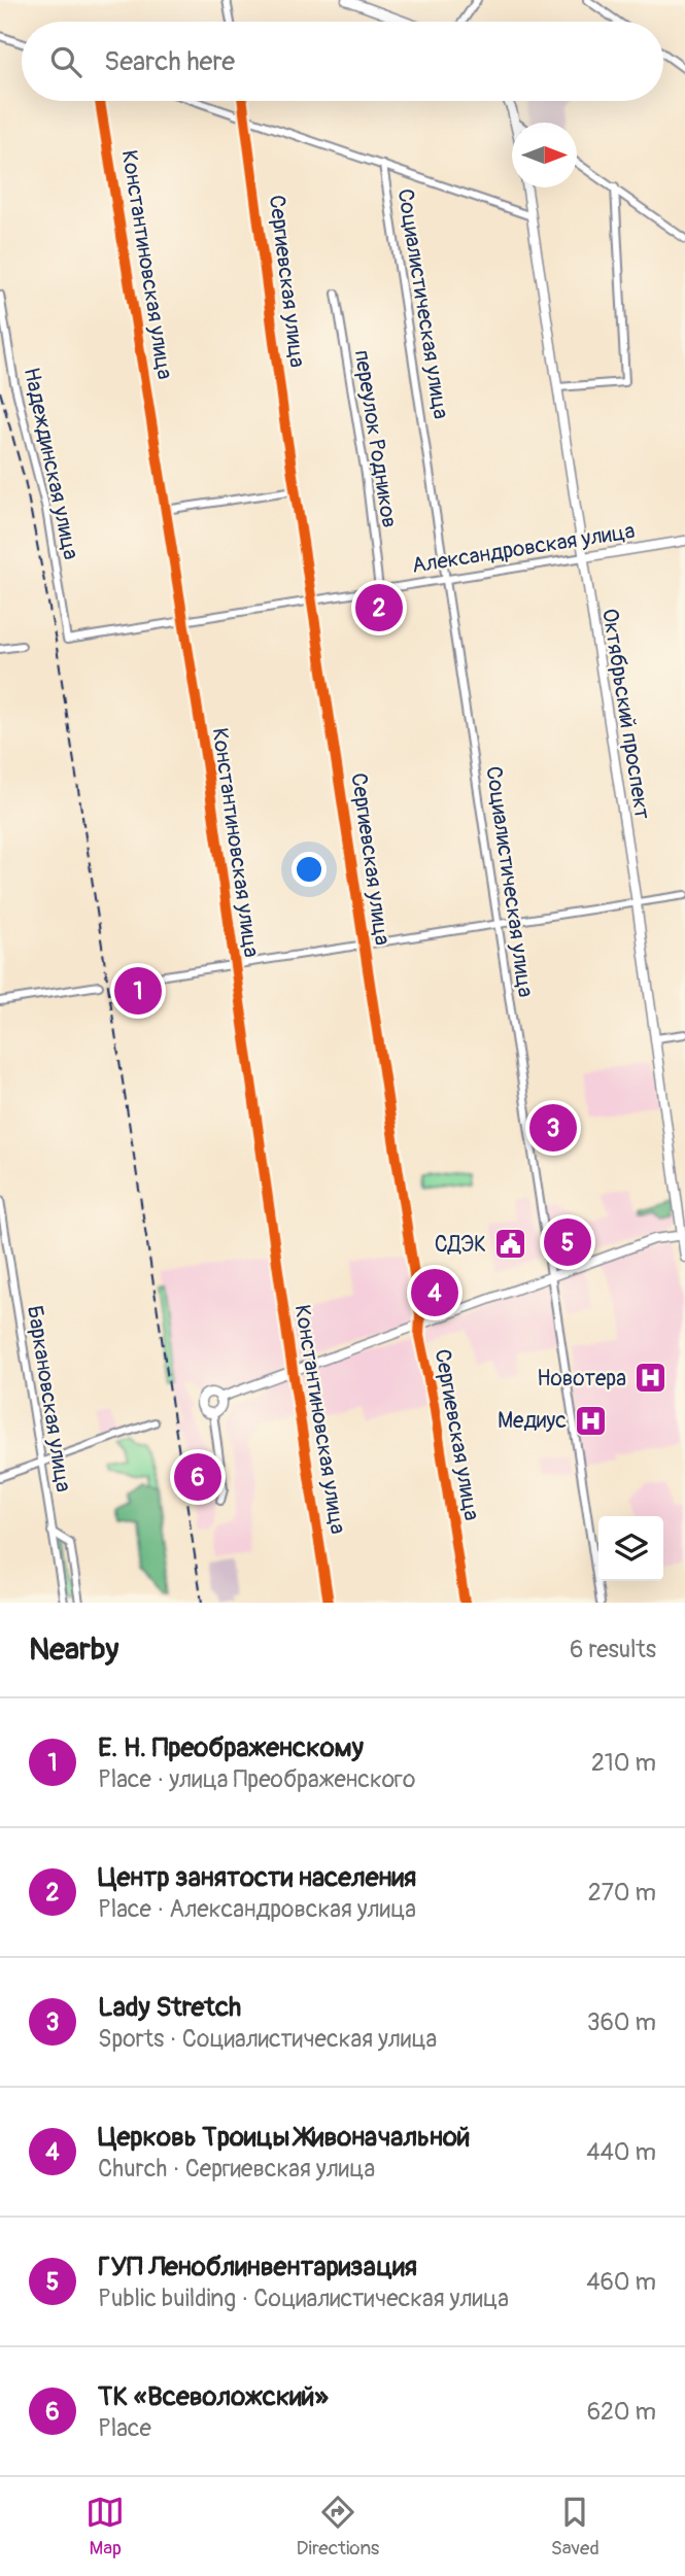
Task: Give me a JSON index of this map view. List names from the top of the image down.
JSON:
{
  "streets": {
    "street": [
      "Константиновская улица",
      "Сергиевская улица",
      "Социалистическая улица",
      "переулок Родников",
      "Надеждинская улица",
      "Александровская улица",
      "Октябрьский проспект",
      "Баркановская улица"
    ]
  },
  "crossings": [
    ["Константиновская улица", "Александровская улица"],
    ["Сергиевская улица", "Александровская улица"],
    ["Социалистическая улица", "Александровская улица"],
    ["переулок Родников", "Александровская улица"],
    ["Надеждинская улица", "Александровская улица"],
    ["Александровская улица", "Октябрьский проспект"]
  ],
  "places": {
    "public building": ["СДЭК"],
    "hospital": ["Новотера", "Медиус"]
  },
  "north": "right",
  "page": {
    "search": "Search here",
    "pins": [
      "2",
      "1",
      "3",
      "5",
      "4",
      "6"
    ],
    "heading": ["Nearby", "6 results"],
    "list": [
      {
        "mark": "1",
        "name": "Е. Н. Преображенскому",
        "note": "Place · улица Преображенского",
        "value": "210 m"
      },
      {
        "mark": "2",
        "name": "Центр занятости населения",
        "note": "Place · Александровская улица",
        "value": "270 m"
      },
      {
        "mark": "3",
        "name": "Lady Stretch",
        "note": "Sports · Социалистическая улица",
        "value": "360 m"
      },
      {
        "mark": "4",
        "name": "Церковь Троицы Живоначальной",
        "note": "Church · Сергиевская улица",
        "value": "440 m"
      },
      {
        "mark": "5",
        "name": "ГУП Леноблинвентаризация",
        "note": "Public building · Социалистическая улица",
        "value": "460 m"
      },
      {
        "mark": "6",
        "name": "ТК «Всеволожский»",
        "note": "Place",
        "value": "620 m"
      }
    ],
    "nav": ["Map", "Directions", "Saved"]
  }
}
